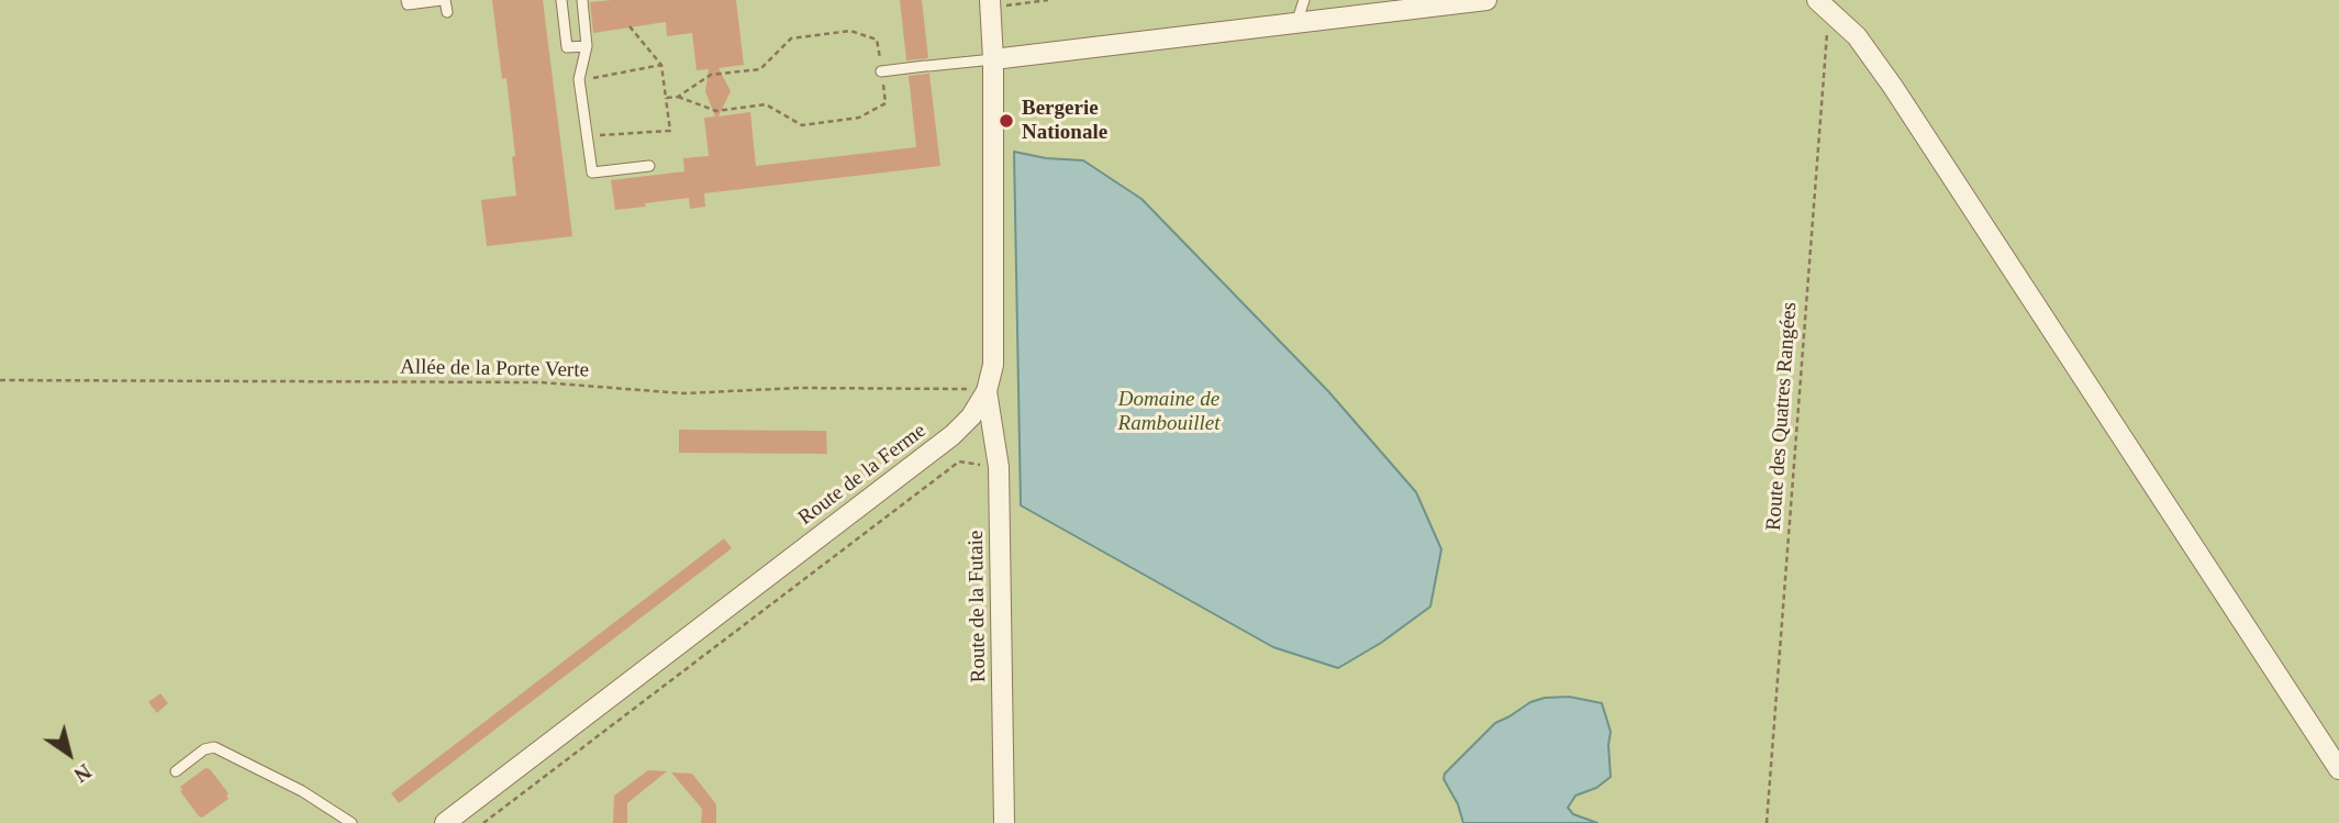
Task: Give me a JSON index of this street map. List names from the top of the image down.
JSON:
{
  "streets": {
    "street": ["Route de la Ferme", "Route de la Futaie"],
    "path": ["Allée de la Porte Verte", "Route des Quatres Rangées"]
  },
  "crossings": [
    ["Allée de la Porte Verte", "Route de la Ferme"],
    ["Allée de la Porte Verte", "Route de la Futaie"],
    ["Route de la Ferme", "Route de la Futaie"]
  ],
  "parks": ["Domaine de Rambouillet"],
  "places": ["Bergerie Nationale"],
  "north": "bottom right"
}
